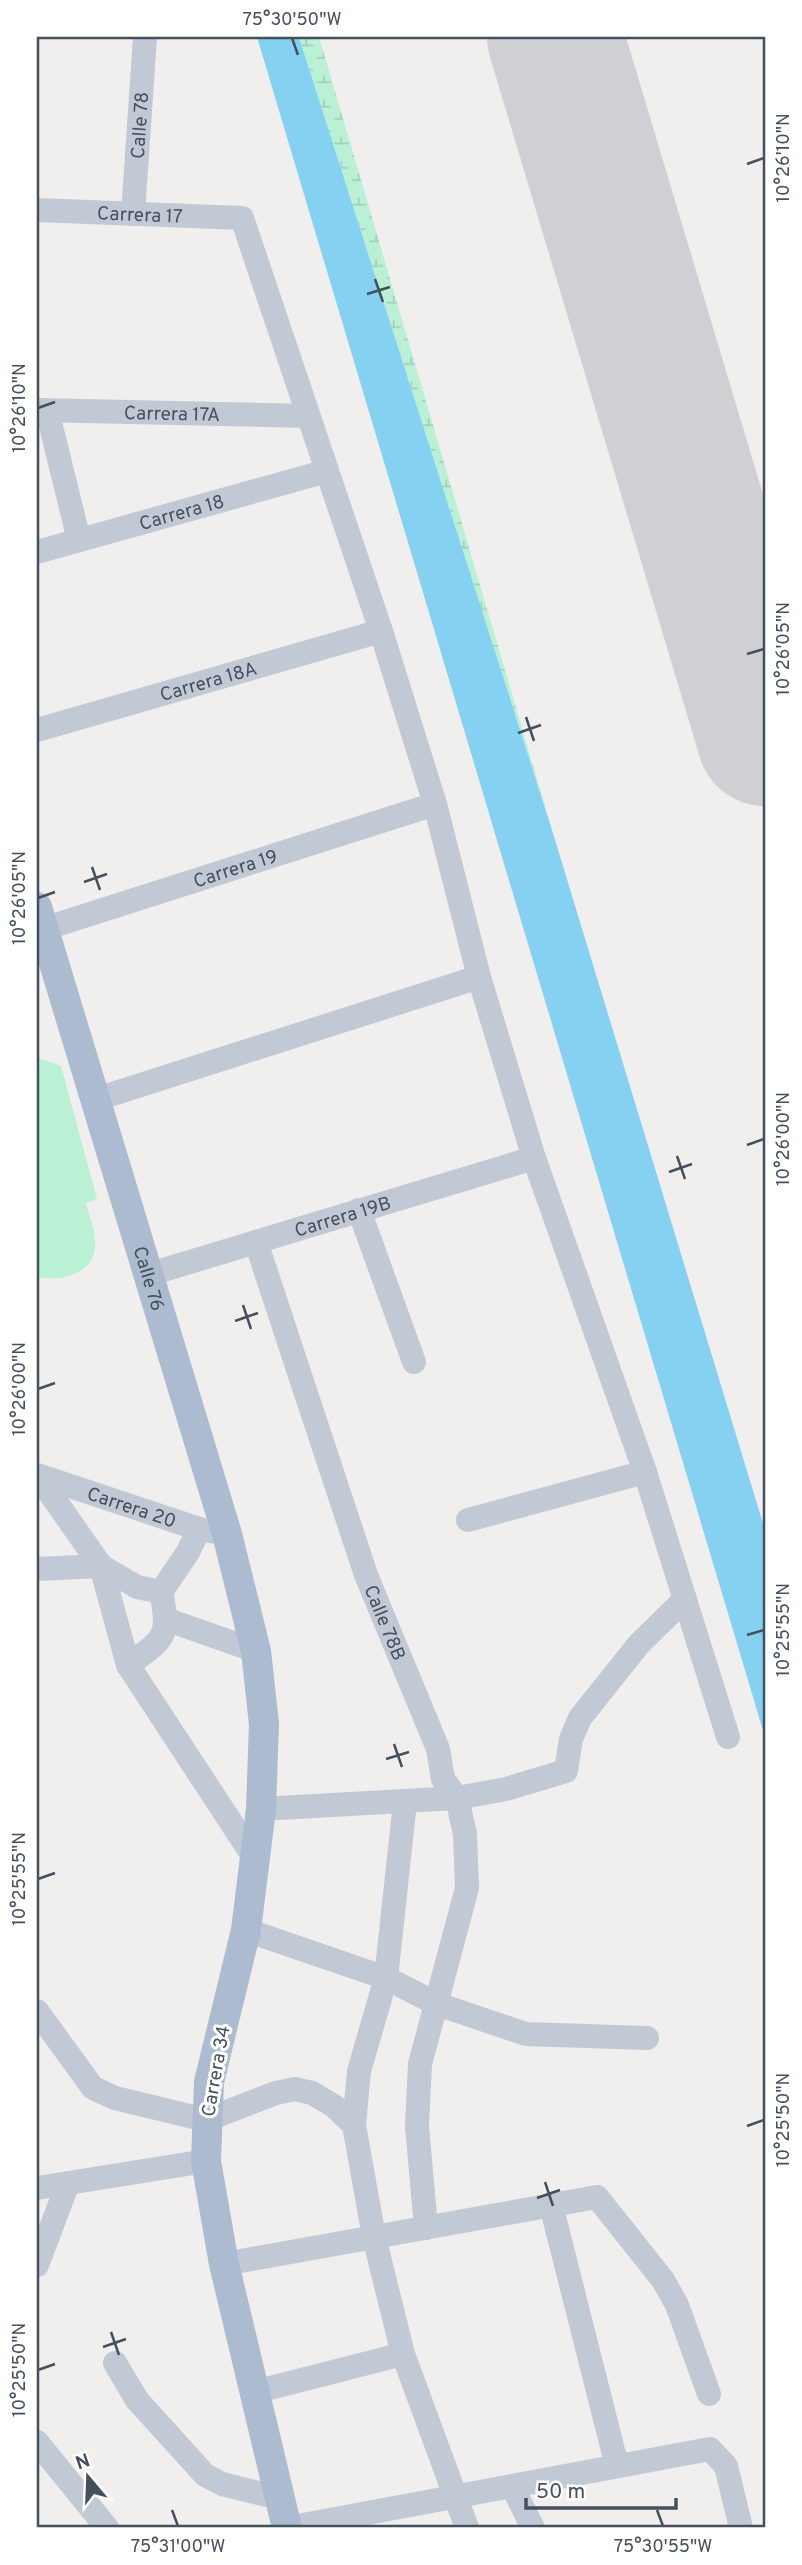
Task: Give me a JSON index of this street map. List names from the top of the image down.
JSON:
{
  "streets": {
    "main road": ["Calle 76", "Carrera 34"],
    "street": [
      "Calle 78",
      "Carrera 17",
      "Carrera 17A",
      "Carrera 18",
      "Carrera 18A",
      "Carrera 19",
      "Carrera 19B",
      "Carrera 20",
      "Calle 78B"
    ]
  },
  "crossings": [
    ["Calle 78", "Carrera 17"],
    ["Carrera 17", "Carrera 17A"],
    ["Carrera 19", "Calle 76"],
    ["Carrera 19B", "Calle 76"],
    ["Carrera 19B", "Calle 78B"],
    ["Calle 76", "Carrera 20"],
    ["Calle 76", "Carrera 34"]
  ],
  "scale_bar": "50 m",
  "north": "top",
  "coordinates": [
    "75°30'50\"W",
    "10°26'10\"N",
    "10°26'05\"N",
    "10°26'00\"N",
    "10°25'55\"N",
    "10°25'50\"N",
    "75°31'00\"W",
    "75°30'55\"W"
  ]
}
